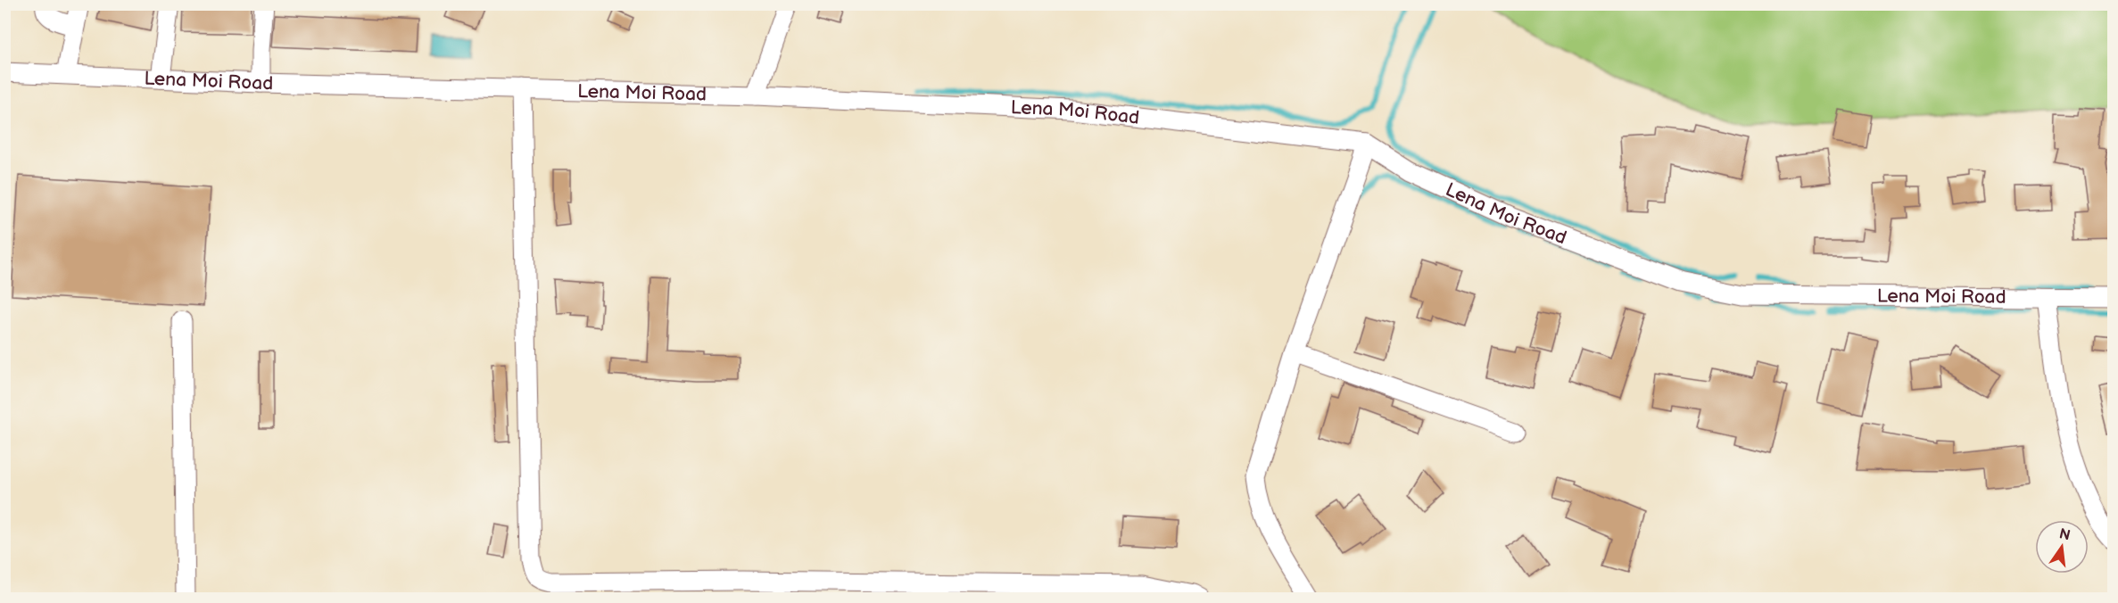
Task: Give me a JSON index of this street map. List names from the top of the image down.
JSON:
{
  "streets": {
    "street": ["Lena Moi Road"]
  },
  "north": "top"
}
